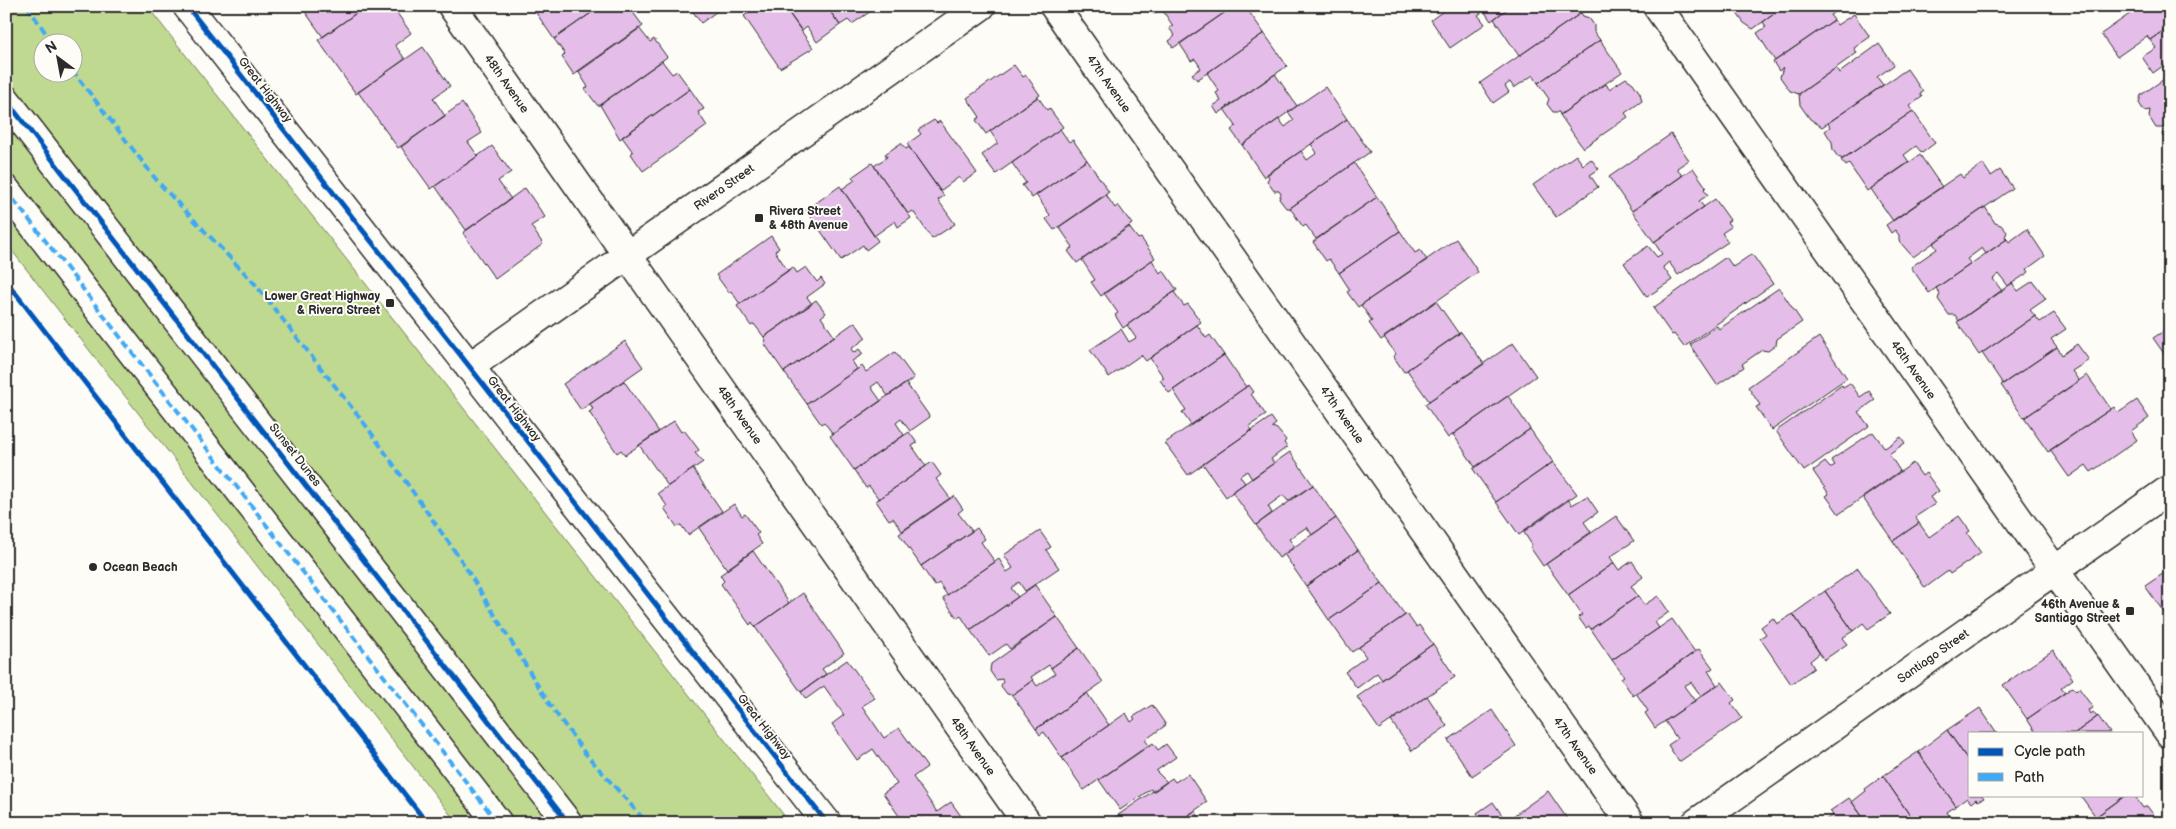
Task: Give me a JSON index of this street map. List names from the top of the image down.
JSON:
{
  "streets": {
    "street": [
      "47th Avenue",
      "48th Avenue",
      "Great Highway",
      "Rivera Street",
      "46th Avenue",
      "Sunset Dunes",
      "Santiago Street"
    ]
  },
  "crossings": [
    ["48th Avenue", "Rivera Street"],
    ["Great Highway", "Rivera Street"],
    ["46th Avenue", "Santiago Street"]
  ],
  "places": {
    "transit": ["Rivera Street & 48th Avenue", "Lower Great Highway & Rivera Street", "46th Avenue & Santiago Street"],
    "other": ["Ocean Beach"]
  },
  "legend": ["Cycle path", "Path"],
  "north": "top left"
}
